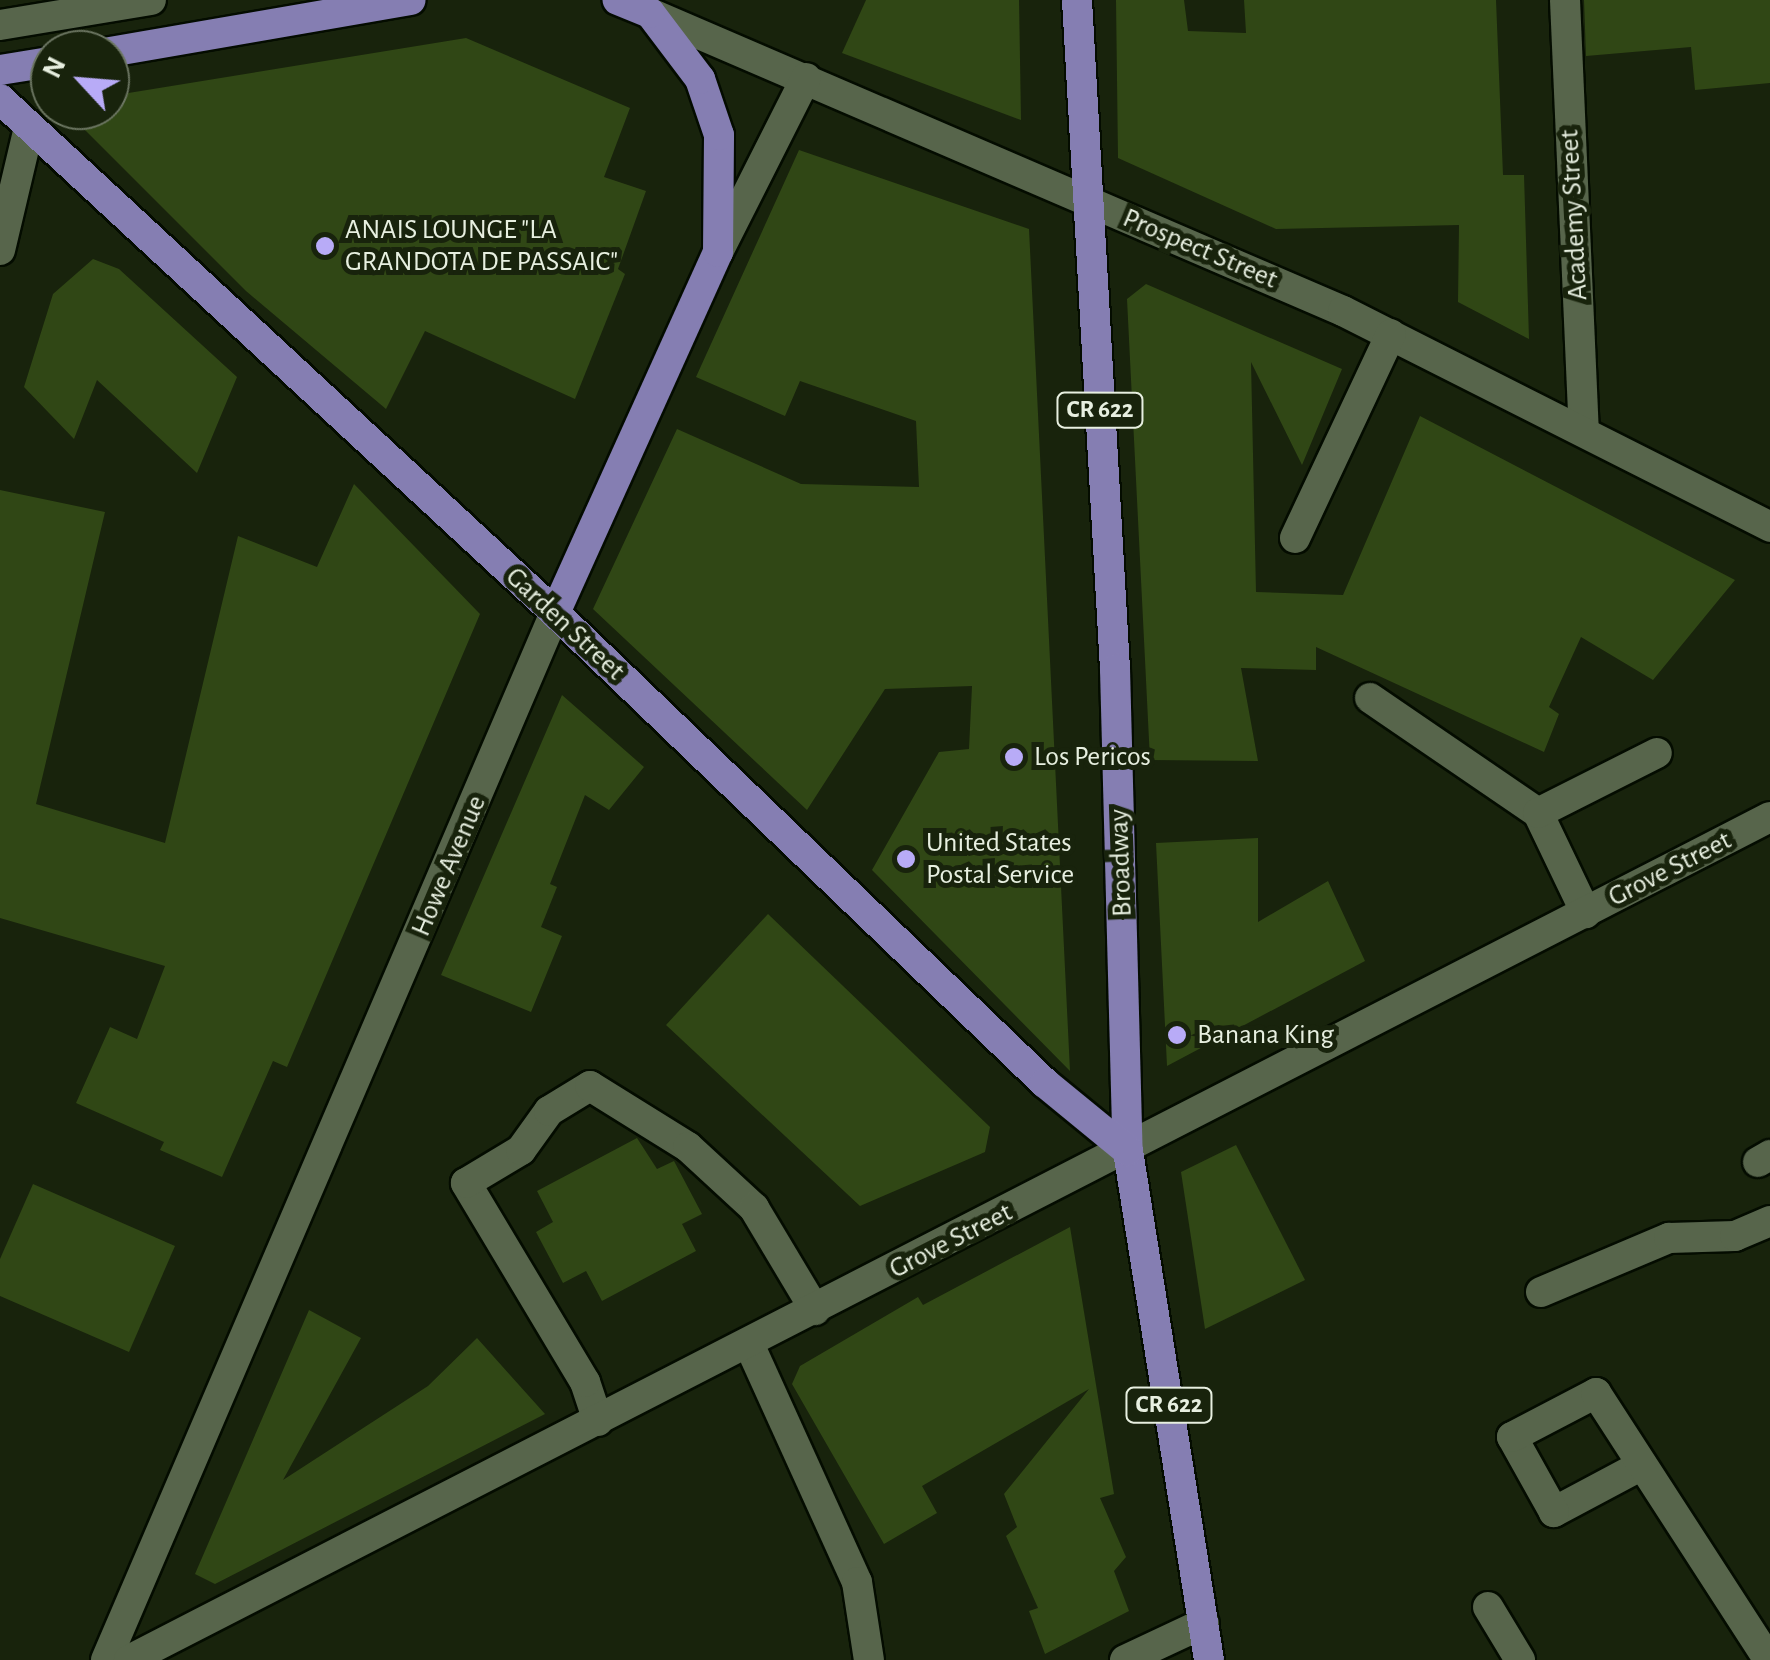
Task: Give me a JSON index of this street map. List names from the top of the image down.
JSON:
{
  "streets": {
    "main road": [
      "Prospect Street",
      "CR 622",
      "Garden Street",
      "Broadway",
      "Howe Avenue"
    ],
    "street": ["Academy Street", "Grove Street"]
  },
  "crossings": [
    ["Academy Street", "Prospect Street"],
    ["Prospect Street", "Broadway"],
    ["Prospect Street", "Howe Avenue"],
    ["Garden Street", "Broadway"],
    ["Garden Street", "Howe Avenue"],
    ["Garden Street", "Grove Street"],
    ["Broadway", "Grove Street"]
  ],
  "places": [
    "ANAIS LOUNGE \"LA GRANDOTA DE PASSAIC\"",
    "Los Pericos",
    "United States Postal Service",
    "Banana King"
  ],
  "north": "top left"
}
